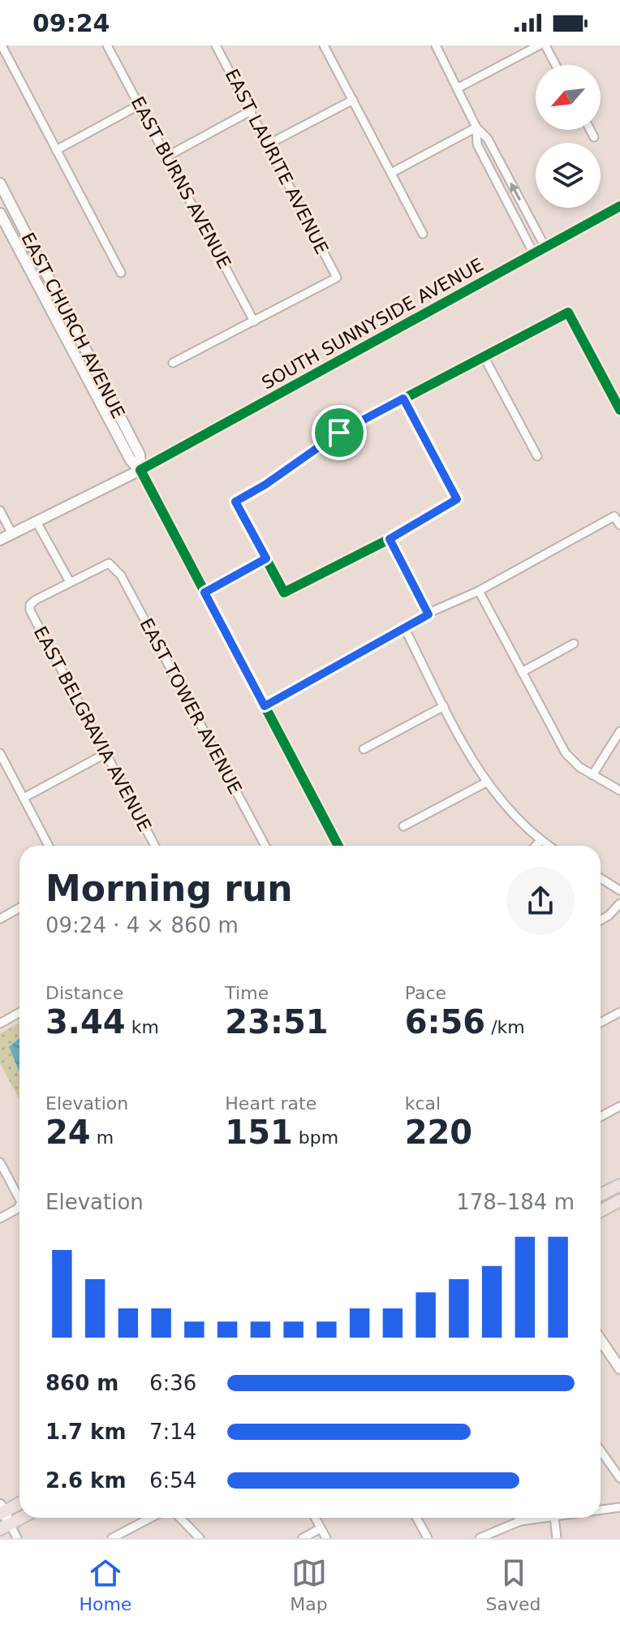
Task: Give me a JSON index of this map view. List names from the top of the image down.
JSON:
{
  "streets": {
    "street": [
      "EAST LAURITE AVENUE",
      "EAST BURNS AVENUE",
      "SOUTH SUNNYSIDE AVENUE",
      "EAST CHURCH AVENUE",
      "EAST TOWER AVENUE",
      "EAST BELGRAVIA AVENUE"
    ]
  },
  "crossings": [
    ["EAST LAURITE AVENUE", "EAST BURNS AVENUE"],
    ["SOUTH SUNNYSIDE AVENUE", "EAST CHURCH AVENUE"],
    ["EAST TOWER AVENUE", "EAST BELGRAVIA AVENUE"]
  ],
  "north": "bottom left",
  "page": {
    "status": "09:24",
    "heading": ["Morning run", "09:24 · 4 × 860 m"],
    "stats": [
      ["Distance", "3.44 km"],
      ["Time", "23:51"],
      ["Pace", "6:56 /km"],
      ["Elevation", "24 m"],
      ["Heart rate", "151 bpm"],
      ["kcal", "220"]
    ],
    "chart": ["Elevation", "178–184 m"],
    "list": [
      {
        "name": "860 m",
        "note": "6:36"
      },
      {
        "name": "1.7 km",
        "note": "7:14"
      },
      {
        "name": "2.6 km",
        "note": "6:54"
      }
    ],
    "tabs": ["Home", "Map", "Saved"]
  }
}
